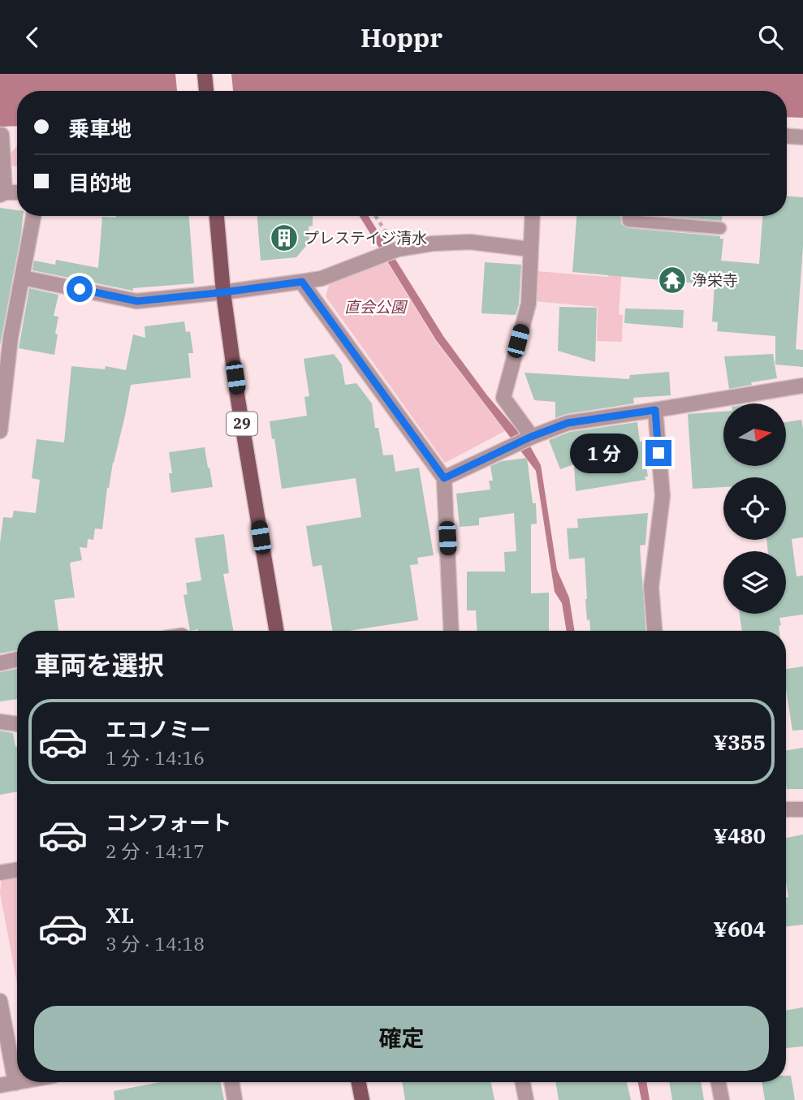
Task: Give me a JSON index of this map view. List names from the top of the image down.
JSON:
{
  "streets": {
    "main road": ["29"]
  },
  "parks": ["直会公園"],
  "places": {
    "building": ["プレステイジ清水"],
    "temple": ["浄栄寺"]
  },
  "north": "right",
  "page": {
    "header": "Hoppr",
    "banner": ["乗車地", "目的地"],
    "bubble": "1 分",
    "heading": "車両を選択",
    "list": [
      {
        "name": "エコノミー",
        "note": "1 分 · 14:16",
        "value": "¥355"
      },
      {
        "name": "コンフォート",
        "note": "2 分 · 14:17",
        "value": "¥480"
      },
      {
        "name": "XL",
        "note": "3 分 · 14:18",
        "value": "¥604"
      }
    ],
    "buttons": "確定"
  }
}
